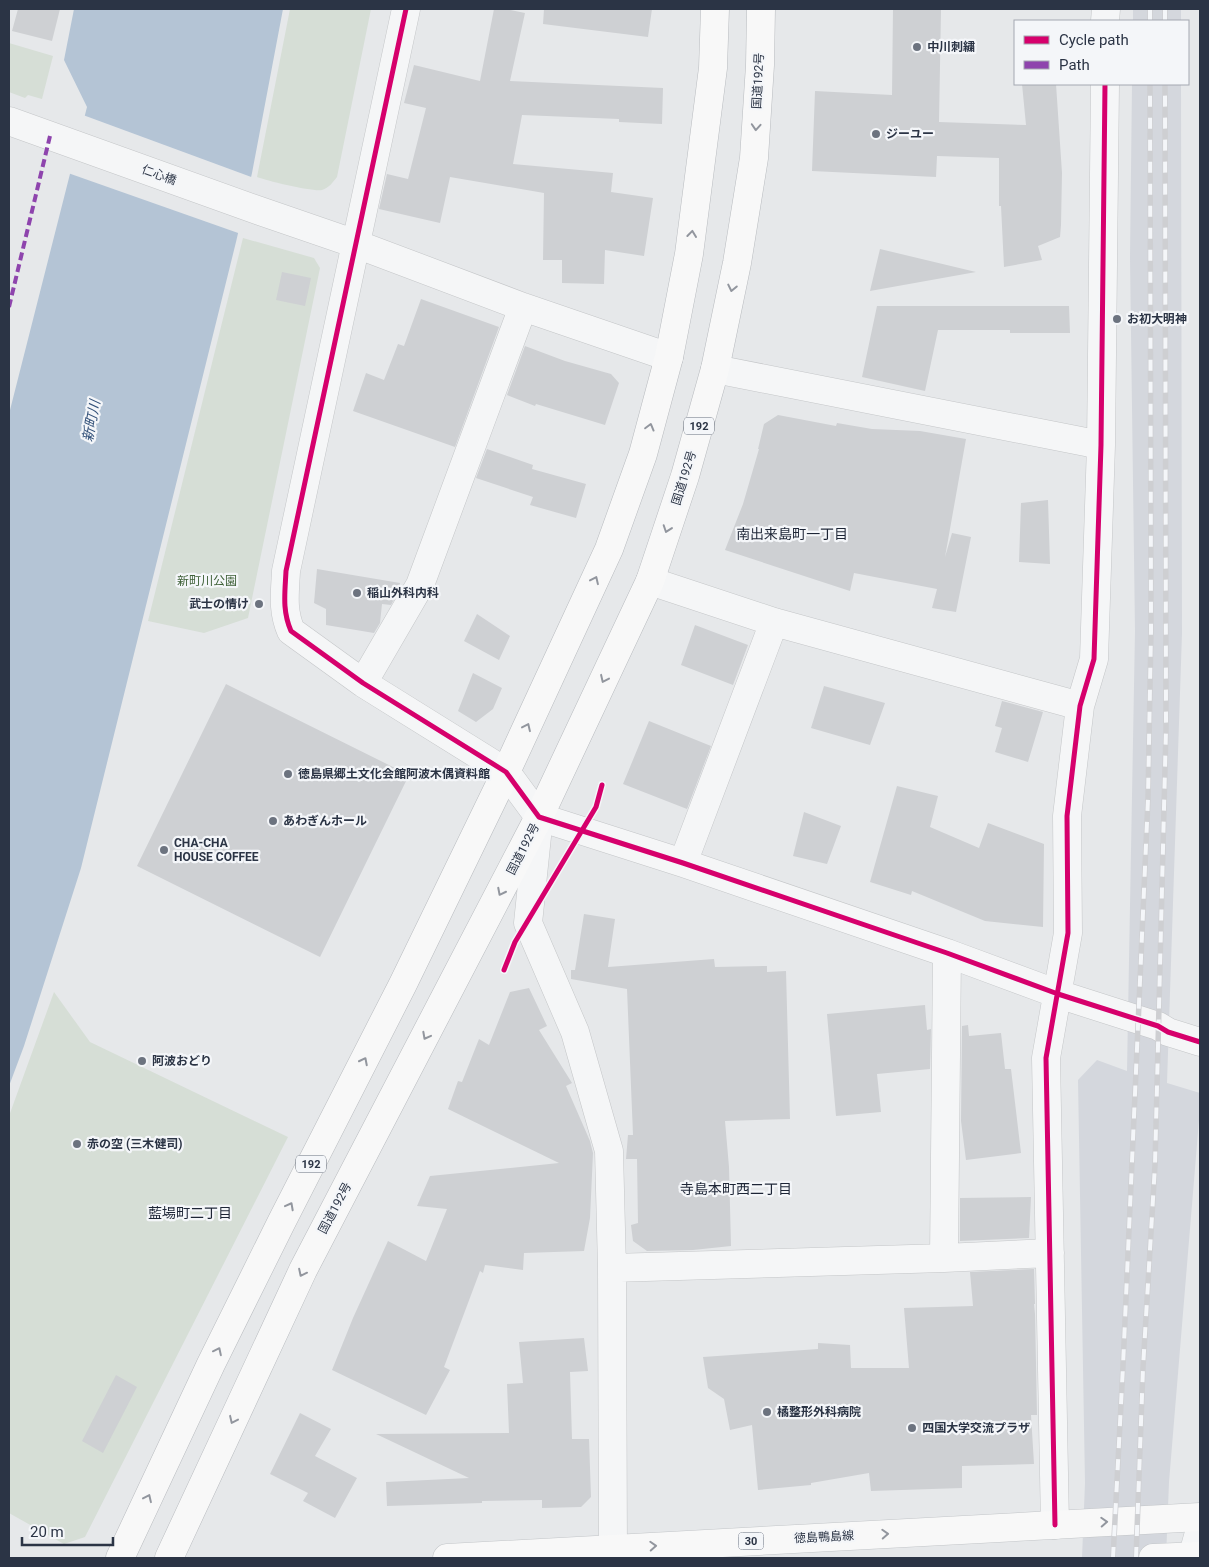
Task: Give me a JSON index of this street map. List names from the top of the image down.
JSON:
{
  "streets": {
    "main road": [
      "国道192号",
      "192",
      "徳島鴨島線",
      "30"
    ],
    "street": ["仁心橋"]
  },
  "crossings": [
    ["仁心橋", "192"]
  ],
  "one_way": ["徳島鴨島線"],
  "districts": ["南出来島町一丁目", "寺島本町西二丁目", "藍場町二丁目"],
  "water": ["新町川"],
  "parks": ["新町川公園"],
  "places": [
    "中川刺繍",
    "ジーユー",
    "お初大明神",
    "稲山外科内科",
    "武士の情け",
    "徳島県郷土文化会館阿波木偶資料館",
    "あわぎんホール",
    "CHA-CHA HOUSE COFFEE",
    "阿波おどり",
    "赤の空 (三木健司)",
    "橘整形外科病院",
    "四国大学交流プラザ"
  ],
  "legend": ["Cycle path", "Path"],
  "scale_bar": "20 m"
}
